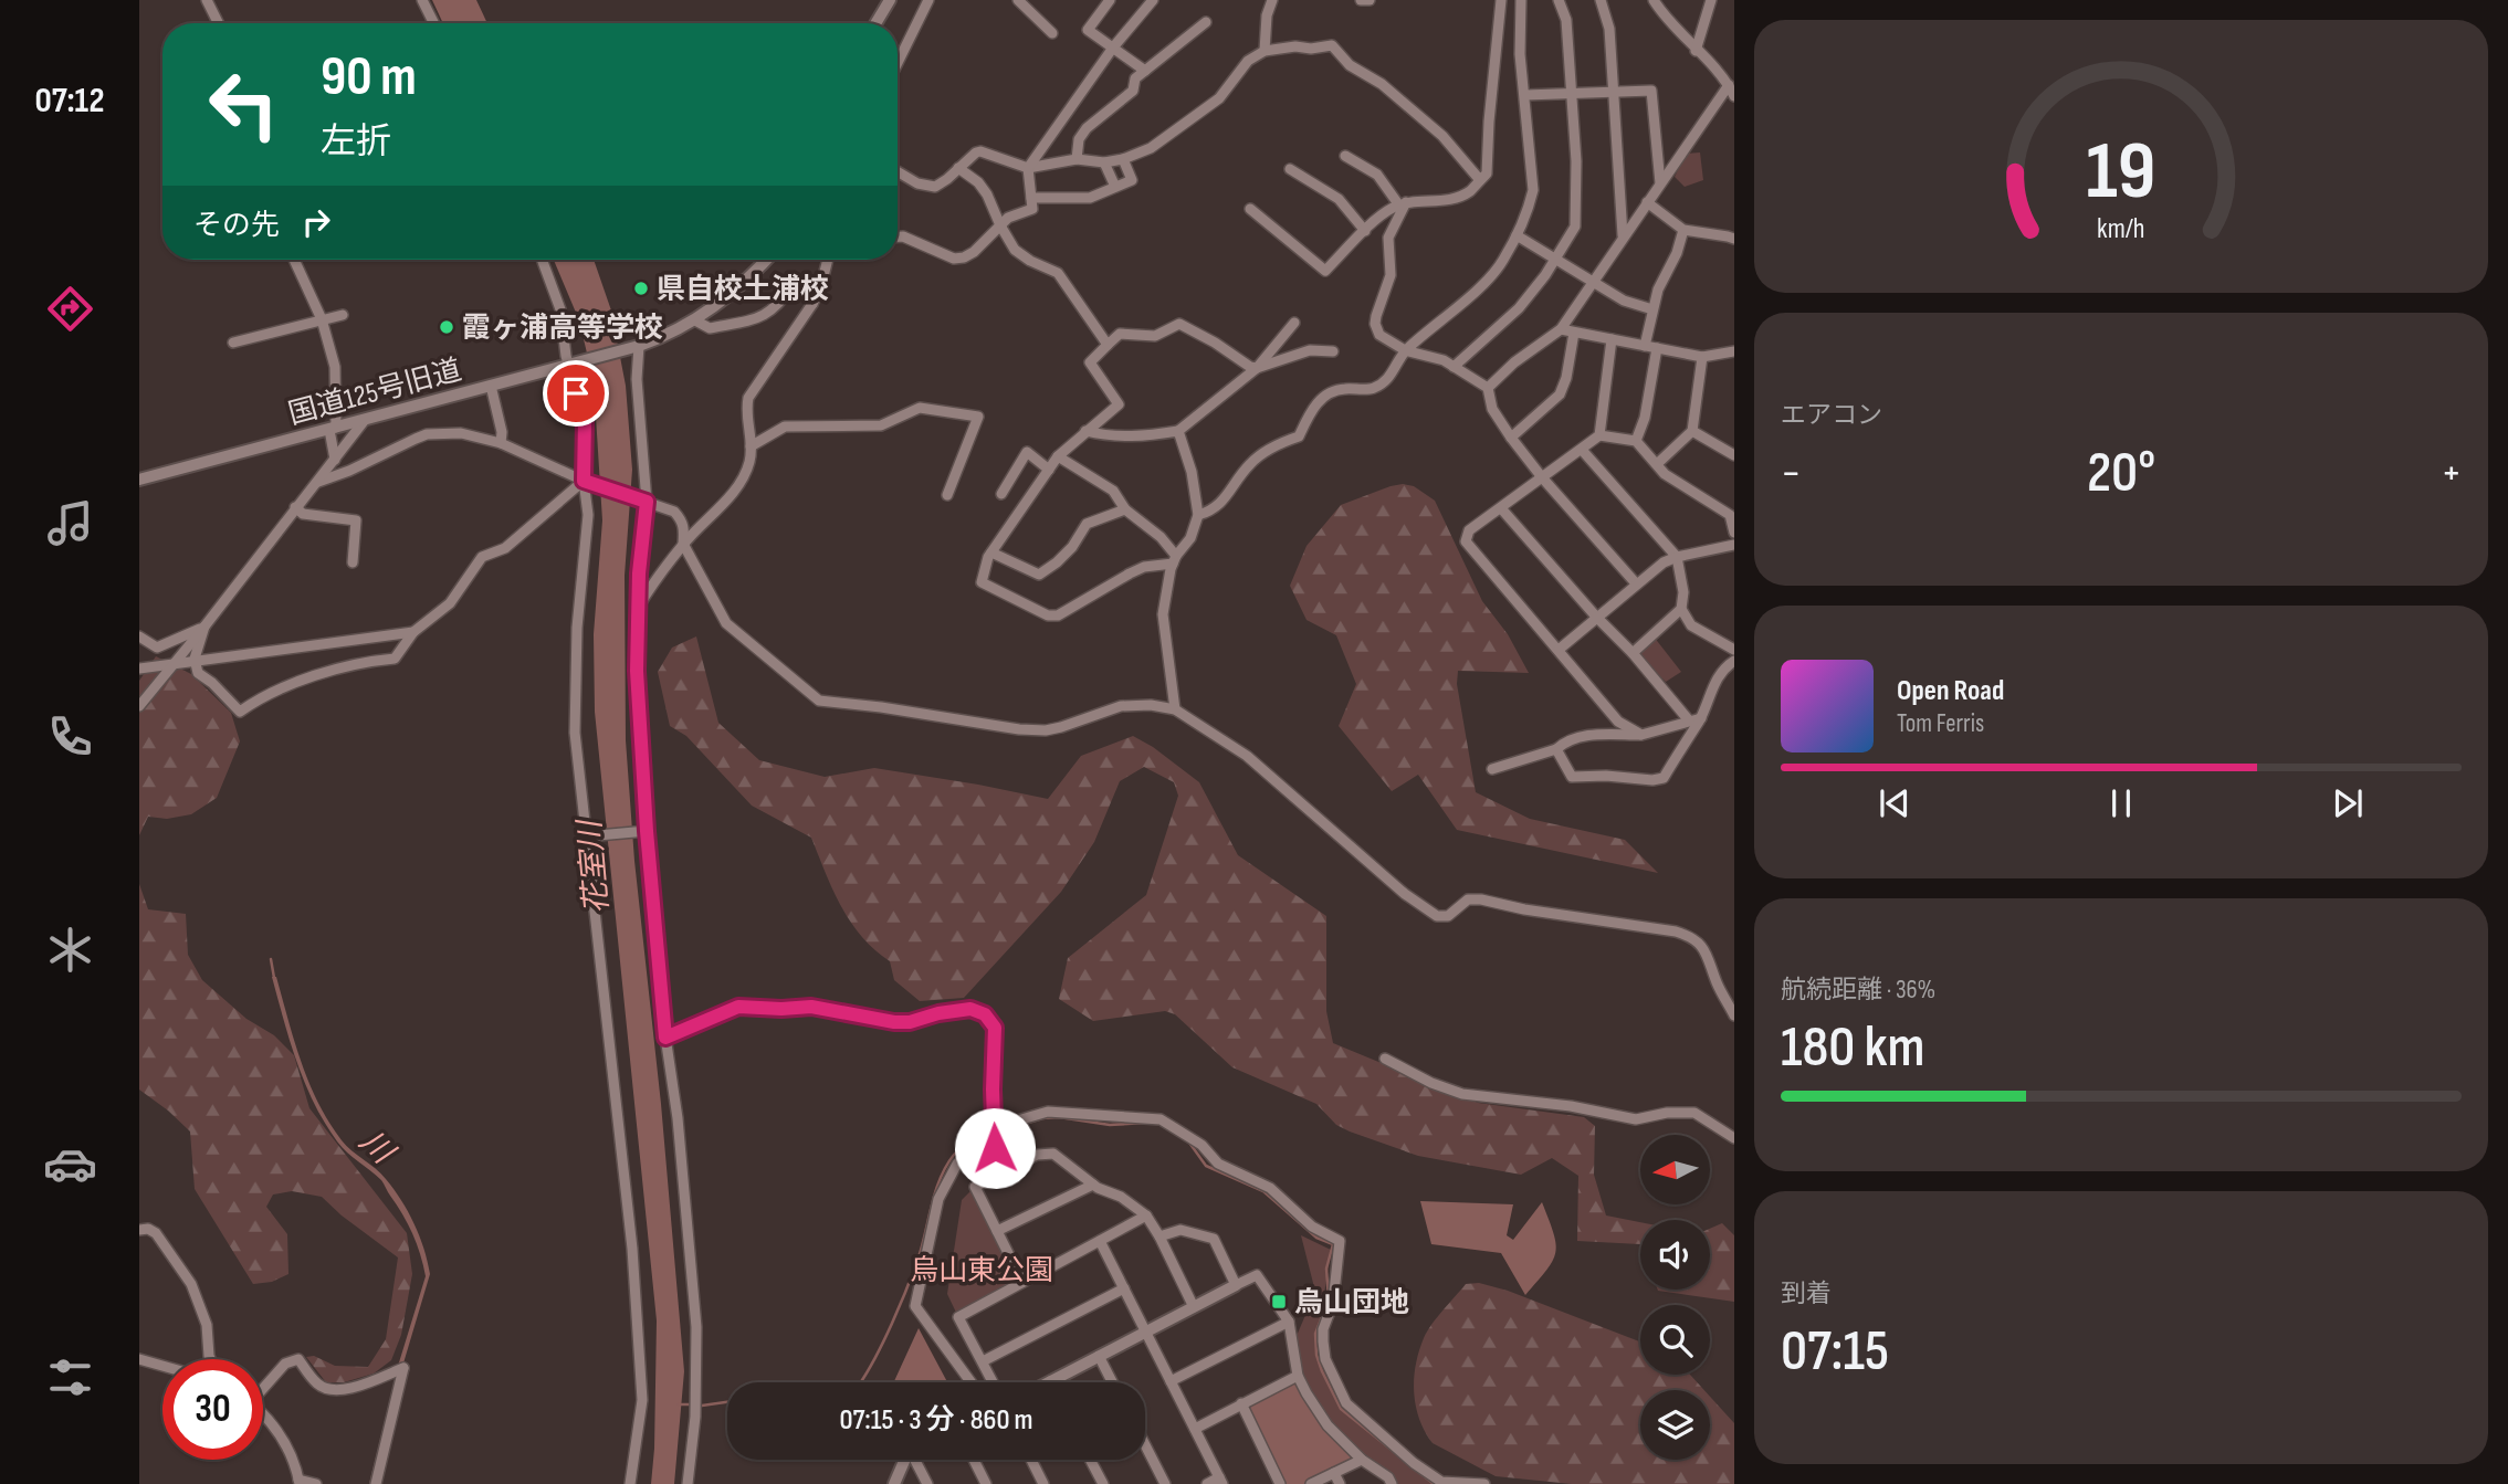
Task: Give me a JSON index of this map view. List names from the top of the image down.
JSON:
{
  "streets": {
    "street": ["国道125号旧道"]
  },
  "water": ["花室川", "川"],
  "parks": ["烏山東公園"],
  "places": {
    "other": ["県自校土浦校", "霞ヶ浦高等学校"],
    "transit": ["烏山団地"]
  },
  "north": "left",
  "page": {
    "tabs": "07:12",
    "turn": ["90 m", "左折"],
    "then": "その先",
    "tile": [
      "エアコン",
      ["航続距離 · 36%", "180 km"],
      ["到着", "07:15"]
    ],
    "heat": ["−", "20°", "+"],
    "song": ["Open Road", "Tom Ferris"],
    "limit": "30",
    "trip": "07:15 · 3 分 · 860 m",
    "gauge": ["19", "km/h"]
  }
}
